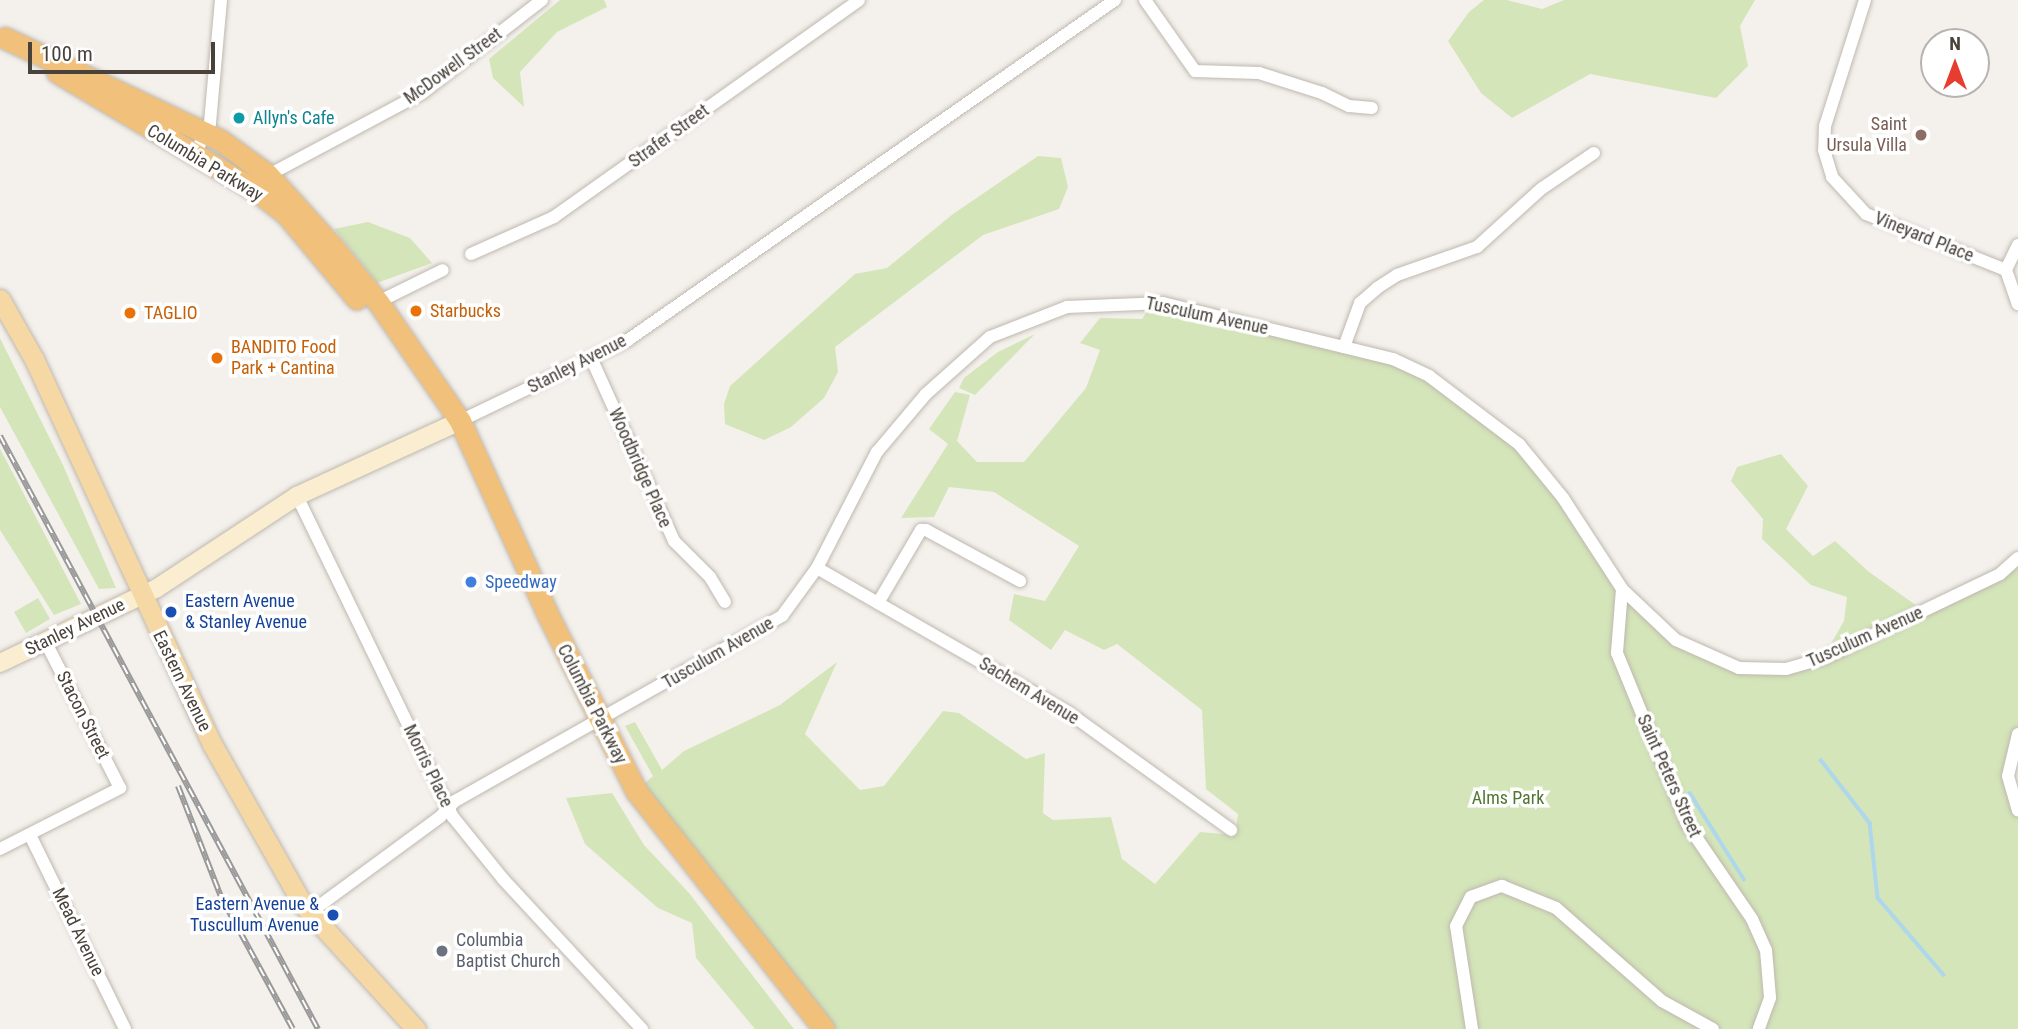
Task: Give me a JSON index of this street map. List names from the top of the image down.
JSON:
{
  "streets": {
    "highway": ["Columbia Parkway"],
    "main road": ["Eastern Avenue"],
    "street": [
      "McDowell Street",
      "Strafer Street",
      "Vineyard Place",
      "Tusculum Avenue",
      "Stanley Avenue",
      "Woodbridge Place",
      "Sachem Avenue",
      "Stacon Street",
      "Morris Place",
      "Saint Peters Street",
      "Mead Avenue"
    ]
  },
  "crossings": [
    ["McDowell Street", "Columbia Parkway"],
    ["Columbia Parkway", "Tusculum Avenue"],
    ["Columbia Parkway", "Stanley Avenue"],
    ["Tusculum Avenue", "Eastern Avenue"],
    ["Tusculum Avenue", "Sachem Avenue"],
    ["Tusculum Avenue", "Morris Place"],
    ["Tusculum Avenue", "Saint Peters Street"],
    ["Stanley Avenue", "Woodbridge Place"],
    ["Stanley Avenue", "Eastern Avenue"],
    ["Stanley Avenue", "Stacon Street"],
    ["Stanley Avenue", "Morris Place"],
    ["Stacon Street", "Mead Avenue"]
  ],
  "parks": ["Alms Park"],
  "places": [
    "Allyn's Cafe",
    "Saint Ursula Villa",
    "Starbucks",
    "TAGLIO",
    "BANDITO Food Park + Cantina",
    "Speedway",
    "Eastern Avenue & Stanley Avenue",
    "Eastern Avenue & Tuscullum Avenue",
    "Columbia Baptist Church"
  ],
  "scale_bar": "100 m",
  "north": "top"
}
